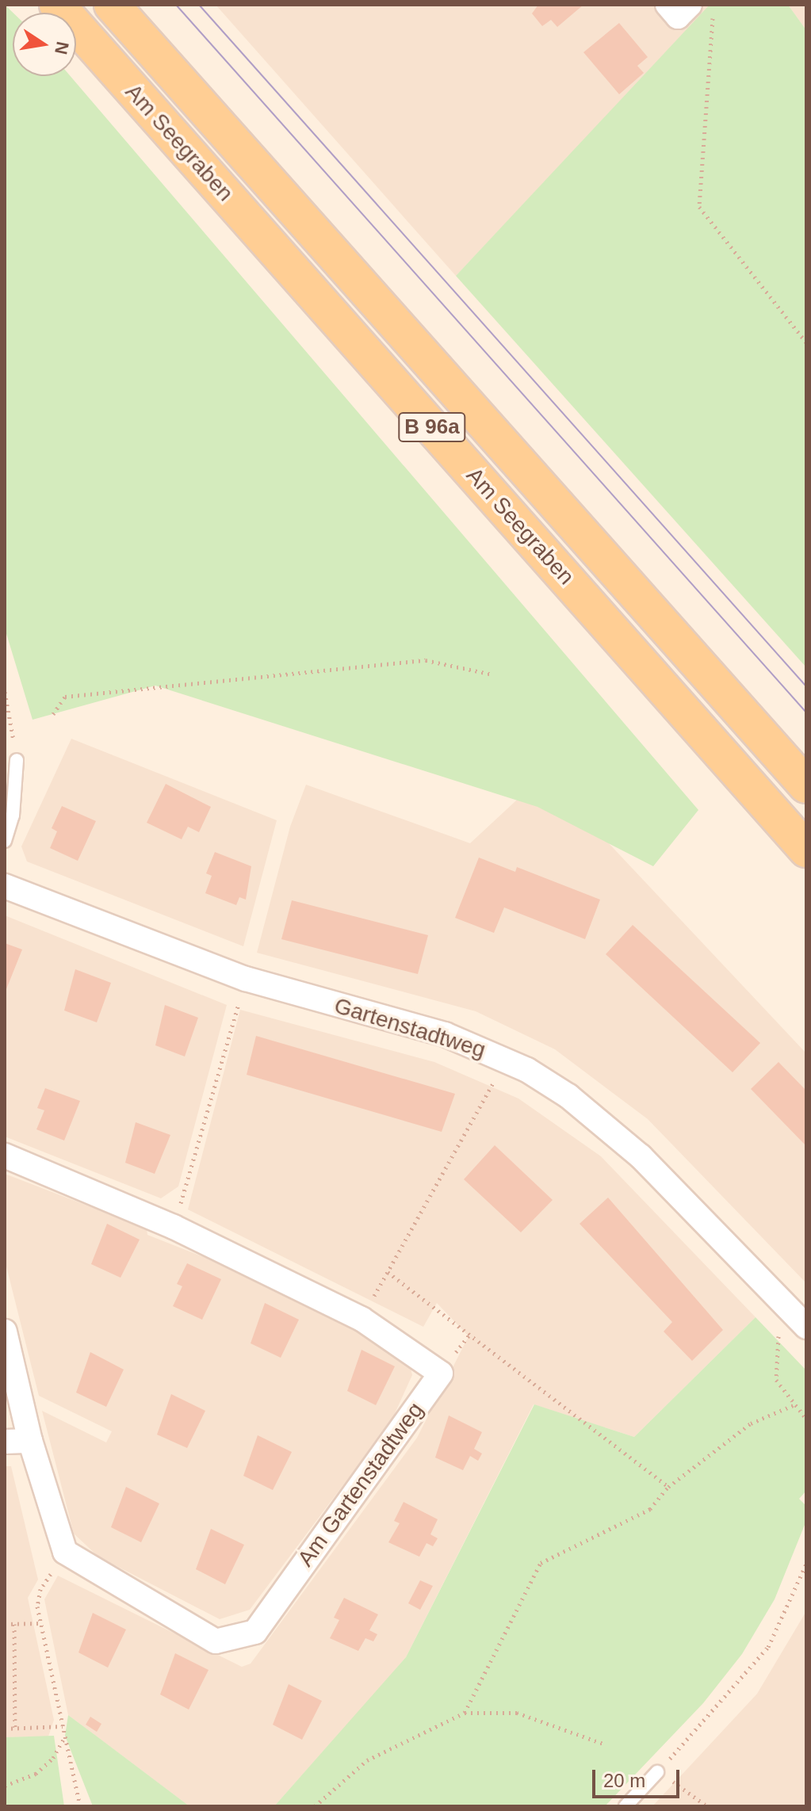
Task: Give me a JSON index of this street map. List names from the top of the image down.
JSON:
{
  "streets": {
    "main road": ["Am Seegraben", "B 96a"],
    "street": ["Gartenstadtweg", "Am Gartenstadtweg"]
  },
  "scale_bar": "20 m",
  "north": "right"
}
